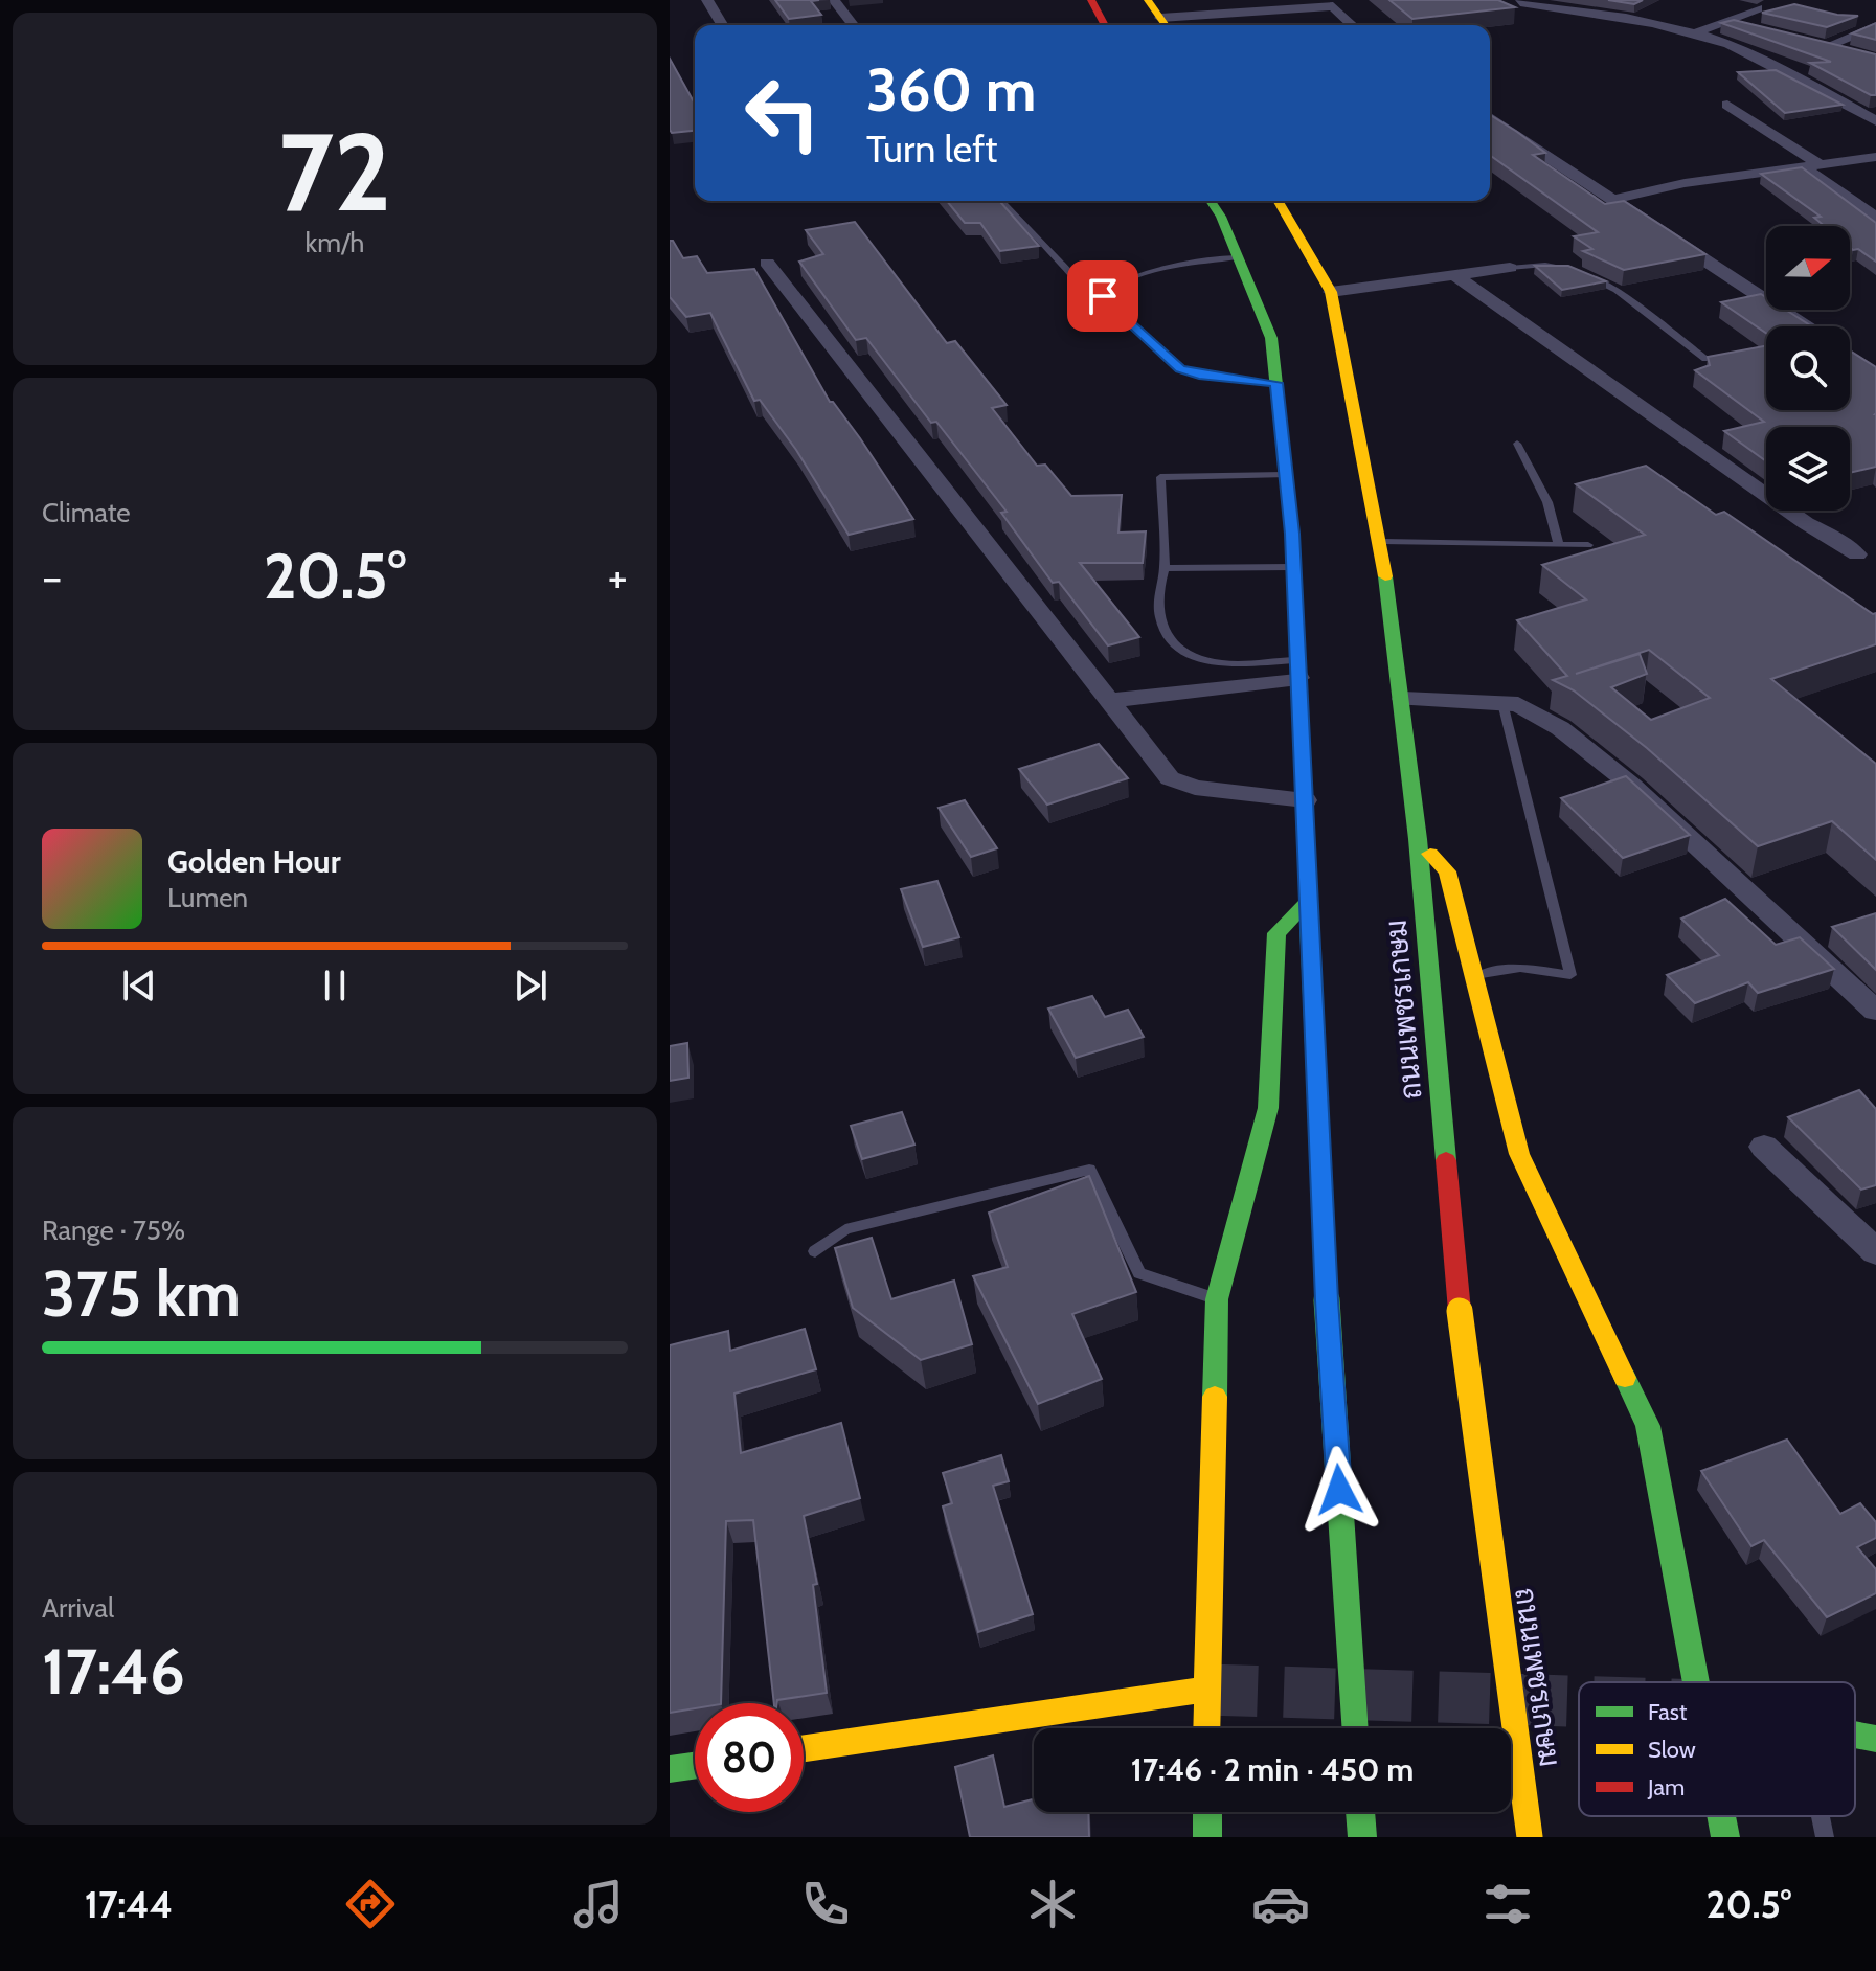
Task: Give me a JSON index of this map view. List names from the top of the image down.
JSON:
{
  "streets": {
    "main road": ["ถนนเพชรเกษม"]
  },
  "legend": ["Fast", "Slow", "Jam"],
  "north": "right",
  "page": {
    "tile": [
      ["72", "km/h"],
      "Climate",
      ["Range · 75%", "375 km"],
      ["Arrival", "17:46"]
    ],
    "turn": ["360 m", "Turn left"],
    "heat": ["−", "20.5°", "+"],
    "song": ["Golden Hour", "Lumen"],
    "limit": "80",
    "trip": "17:46 · 2 min · 450 m",
    "tabs": ["17:44", "20.5°"]
  }
}
